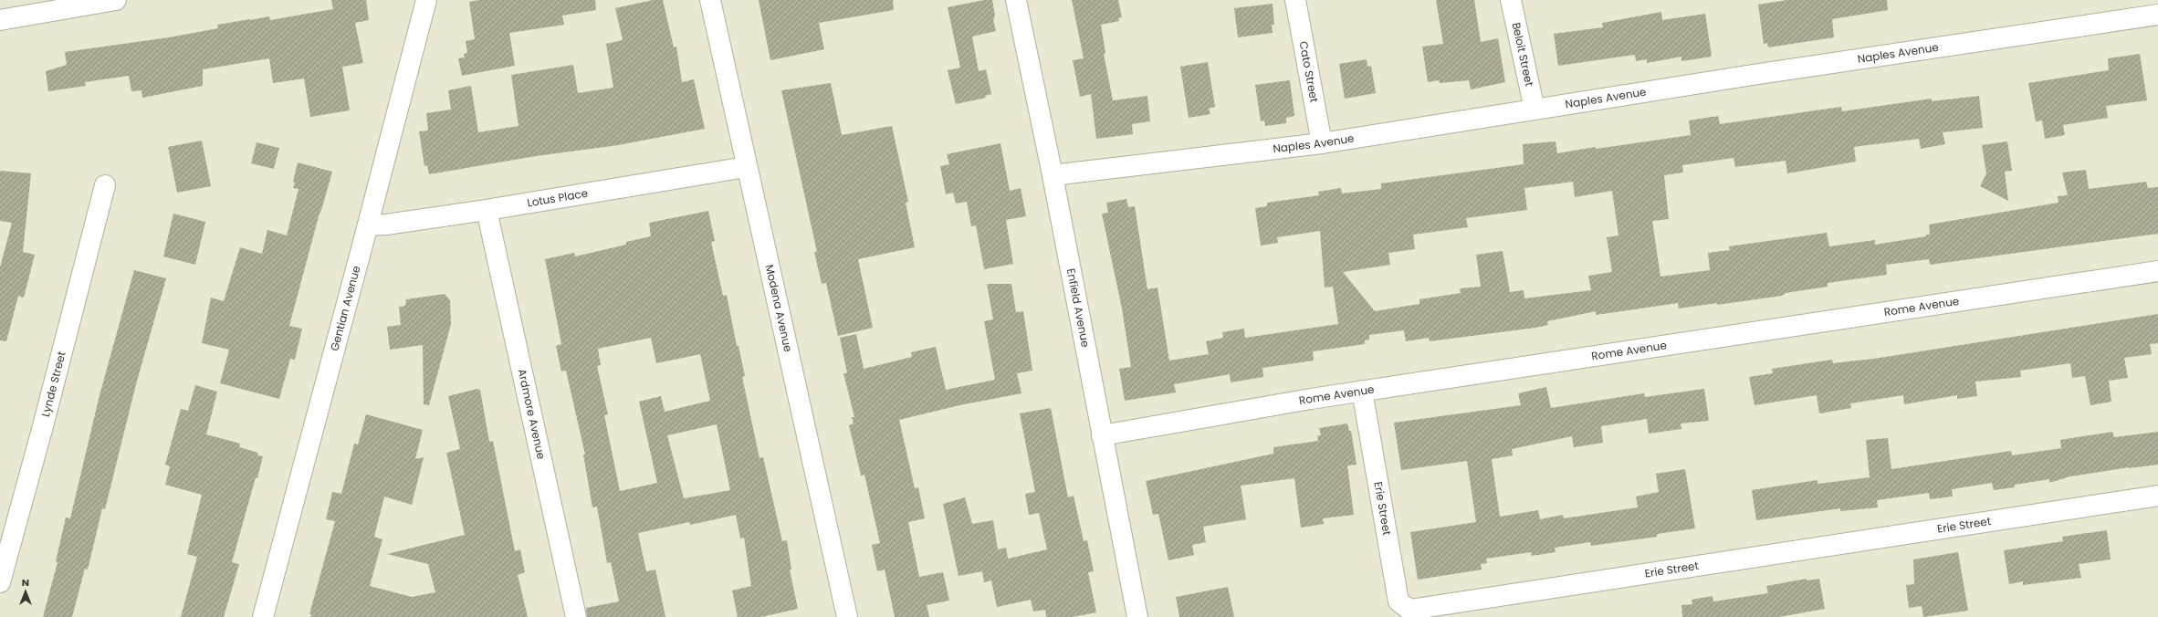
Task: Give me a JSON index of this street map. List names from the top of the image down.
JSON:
{
  "streets": {
    "street": [
      "Naples Avenue",
      "Beloit Street",
      "Cato Street",
      "Lotus Place",
      "Rome Avenue",
      "Gentian Avenue",
      "Modena Avenue",
      "Enfield Avenue",
      "Lynde Street",
      "Ardmore Avenue",
      "Erie Street"
    ]
  },
  "crossings": [
    ["Naples Avenue", "Beloit Street"],
    ["Naples Avenue", "Cato Street"],
    ["Naples Avenue", "Enfield Avenue"],
    ["Lotus Place", "Gentian Avenue"],
    ["Lotus Place", "Modena Avenue"],
    ["Lotus Place", "Ardmore Avenue"],
    ["Rome Avenue", "Enfield Avenue"],
    ["Rome Avenue", "Erie Street"]
  ],
  "north": "top"
}
